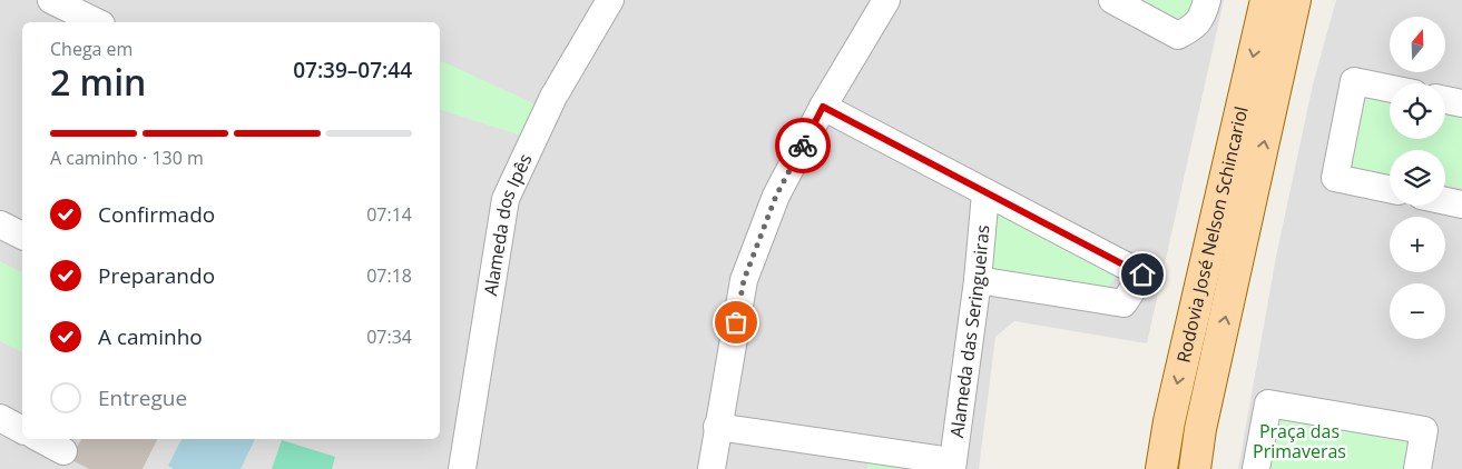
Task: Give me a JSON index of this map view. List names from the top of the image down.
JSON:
{
  "streets": {
    "main road": ["Rodovia José Nelson Schincariol"],
    "street": ["Alameda dos Ipês", "Alameda das Seringueiras"]
  },
  "parks": ["Praça das Primaveras"],
  "north": "top",
  "page": {
    "map_buttons": ["+", "−"],
    "heading": ["2 min", "Chega em", "07:39–07:44"],
    "bar": "A caminho · 130 m",
    "list": [
      ["Confirmado", "07:14"],
      ["Preparando", "07:18"],
      ["A caminho", "07:34"],
      "Entregue"
    ]
  }
}
